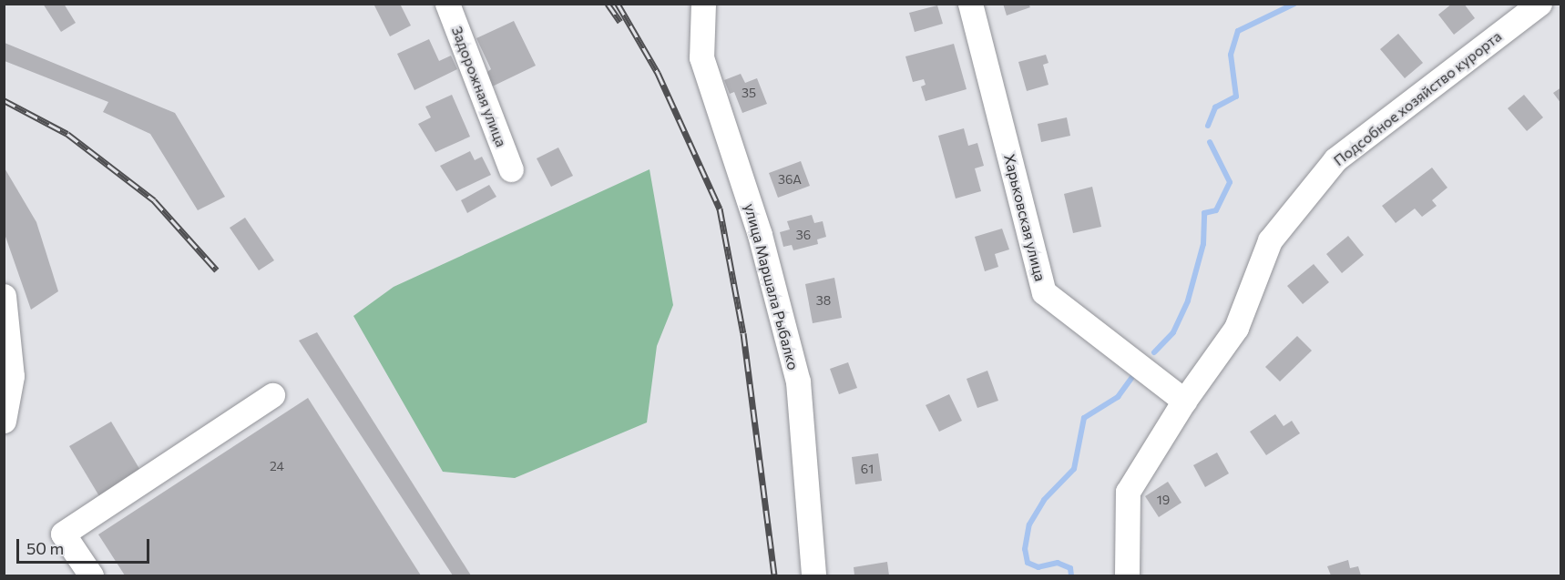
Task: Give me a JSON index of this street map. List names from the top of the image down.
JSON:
{
  "streets": {
    "street": [
      "Задорожная улица",
      "Подсобное хозяйство курорта",
      "Харьковская улица",
      "улица Маршала Рыбалко"
    ]
  },
  "crossings": [
    ["Подсобное хозяйство курорта", "Харьковская улица"]
  ],
  "house_numbers": [
    "35",
    "36А",
    "36",
    "38",
    "24",
    "61",
    "19"
  ],
  "scale_bar": "50 m"
}
